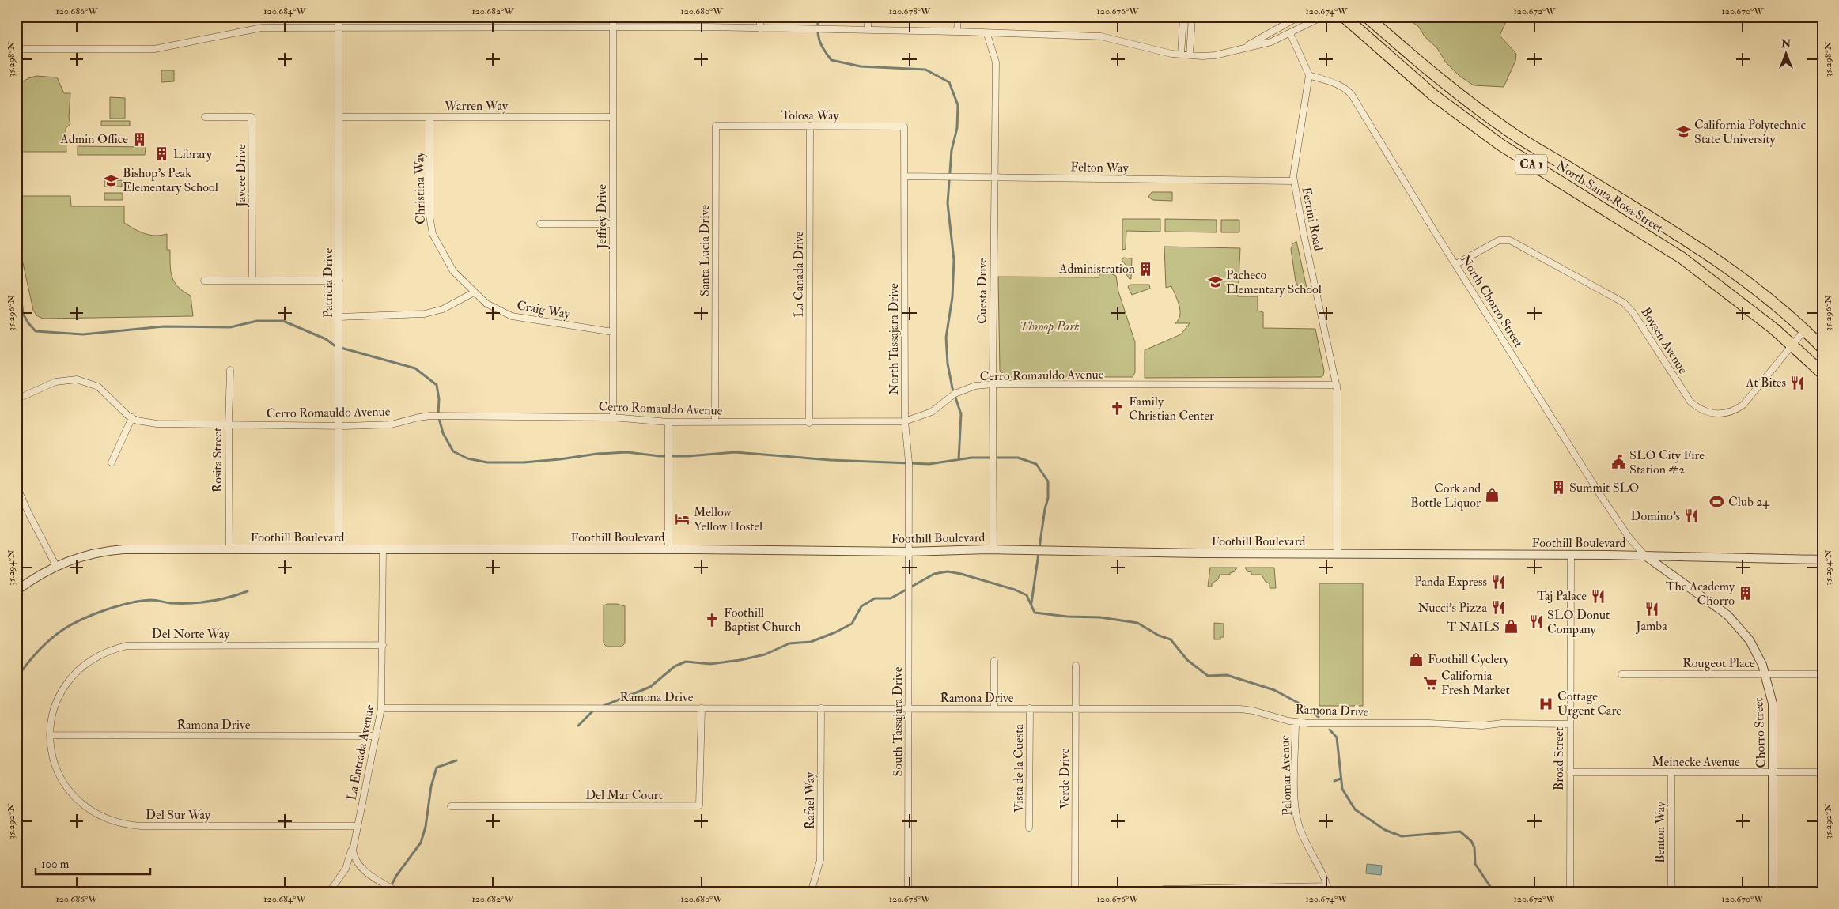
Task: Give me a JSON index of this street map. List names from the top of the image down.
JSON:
{
  "streets": {
    "highway": ["CA 1", "North Santa Rosa Street"],
    "street": [
      "Warren Way",
      "Tolosa Way",
      "Felton Way",
      "Jaycee Drive",
      "Christina Way",
      "Jeffrey Drive",
      "Ferrini Road",
      "Santa Lucia Drive",
      "La Canada Drive",
      "Patricia Drive",
      "Cuesta Drive",
      "North Chorro Street",
      "Craig Way",
      "North Tassajara Drive",
      "Boysen Avenue",
      "Cerro Romauldo Avenue",
      "Rosita Street",
      "Foothill Boulevard",
      "Del Norte Way",
      "Rougeot Place",
      "Ramona Drive",
      "South Tassajara Drive",
      "Chorro Street",
      "La Entrada Avenue",
      "Broad Street",
      "Meinecke Avenue",
      "Vista de la Cuesta",
      "Palomar Avenue",
      "Verde Drive",
      "Del Mar Court",
      "Rafael Way",
      "Del Sur Way",
      "Benton Way"
    ]
  },
  "crossings": [
    ["Warren Way", "Christina Way"],
    ["Warren Way", "Jeffrey Drive"],
    ["Warren Way", "Patricia Drive"],
    ["Tolosa Way", "Santa Lucia Drive"],
    ["Tolosa Way", "La Canada Drive"],
    ["Tolosa Way", "North Tassajara Drive"],
    ["Felton Way", "Ferrini Road"],
    ["Felton Way", "Cuesta Drive"],
    ["Felton Way", "North Tassajara Drive"],
    ["Christina Way", "Craig Way"],
    ["North Santa Rosa Street", "Boysen Avenue"],
    ["Jeffrey Drive", "Craig Way"],
    ["Jeffrey Drive", "Cerro Romauldo Avenue"],
    ["Ferrini Road", "North Chorro Street"],
    ["Ferrini Road", "Cerro Romauldo Avenue"],
    ["Ferrini Road", "Foothill Boulevard"],
    ["Santa Lucia Drive", "Cerro Romauldo Avenue"],
    ["La Canada Drive", "Cerro Romauldo Avenue"],
    ["Patricia Drive", "Cerro Romauldo Avenue"],
    ["Patricia Drive", "Foothill Boulevard"],
    ["Cuesta Drive", "Cerro Romauldo Avenue"],
    ["Cuesta Drive", "Foothill Boulevard"],
    ["North Chorro Street", "Boysen Avenue"],
    ["North Chorro Street", "Foothill Boulevard"],
    ["North Chorro Street", "Chorro Street"],
    ["North Tassajara Drive", "Cerro Romauldo Avenue"],
    ["North Tassajara Drive", "Foothill Boulevard"],
    ["North Tassajara Drive", "South Tassajara Drive"],
    ["Cerro Romauldo Avenue", "Rosita Street"],
    ["Rosita Street", "Foothill Boulevard"],
    ["Foothill Boulevard", "South Tassajara Drive"],
    ["Foothill Boulevard", "Chorro Street"],
    ["Foothill Boulevard", "La Entrada Avenue"],
    ["Foothill Boulevard", "Broad Street"],
    ["Del Norte Way", "Ramona Drive"],
    ["Del Norte Way", "La Entrada Avenue"],
    ["Del Norte Way", "Del Sur Way"],
    ["Rougeot Place", "Chorro Street"],
    ["Ramona Drive", "South Tassajara Drive"],
    ["Ramona Drive", "La Entrada Avenue"],
    ["Ramona Drive", "Broad Street"],
    ["Ramona Drive", "Vista de la Cuesta"],
    ["Ramona Drive", "Palomar Avenue"],
    ["Ramona Drive", "Verde Drive"],
    ["Ramona Drive", "Del Mar Court"],
    ["Ramona Drive", "Rafael Way"],
    ["Ramona Drive", "Del Sur Way"],
    ["Chorro Street", "Meinecke Avenue"],
    ["La Entrada Avenue", "Del Sur Way"],
    ["Broad Street", "Meinecke Avenue"],
    ["Meinecke Avenue", "Benton Way"]
  ],
  "parks": ["Throop Park"],
  "places": {
    "school or university": ["California Polytechnic State University", "Bishop's Peak Elementary School", "Pacheco Elementary School"],
    "building": [
      "Admin Office",
      "Library",
      "Administration",
      "Summit SLO",
      "The Academy Chorro"
    ],
    "restaurant": [
      "At Bites",
      "Domino's",
      "Panda Express",
      "Taj Palace",
      "Nucci's Pizza",
      "Jamba",
      "SLO Donut Company"
    ],
    "church": ["Family Christian Center", "Foothill Baptist Church"],
    "public building": ["SLO City Fire Station #2"],
    "shop": ["Cork and Bottle Liquor", "T NAILS", "Foothill Cyclery"],
    "sports": ["Club 24"],
    "hotel": ["Mellow Yellow Hostel"],
    "supermarket": ["California Fresh Market"],
    "hospital": ["Cottage Urgent Care"]
  },
  "scale_bar": "100 m",
  "north": "top",
  "coordinates": [
    "120.686°W",
    "120.684°W",
    "120.682°W",
    "120.680°W",
    "120.678°W",
    "120.676°W",
    "120.674°W",
    "120.672°W",
    "120.670°W",
    "35.298°N",
    "35.296°N",
    "35.294°N",
    "35.292°N"
  ]
}
